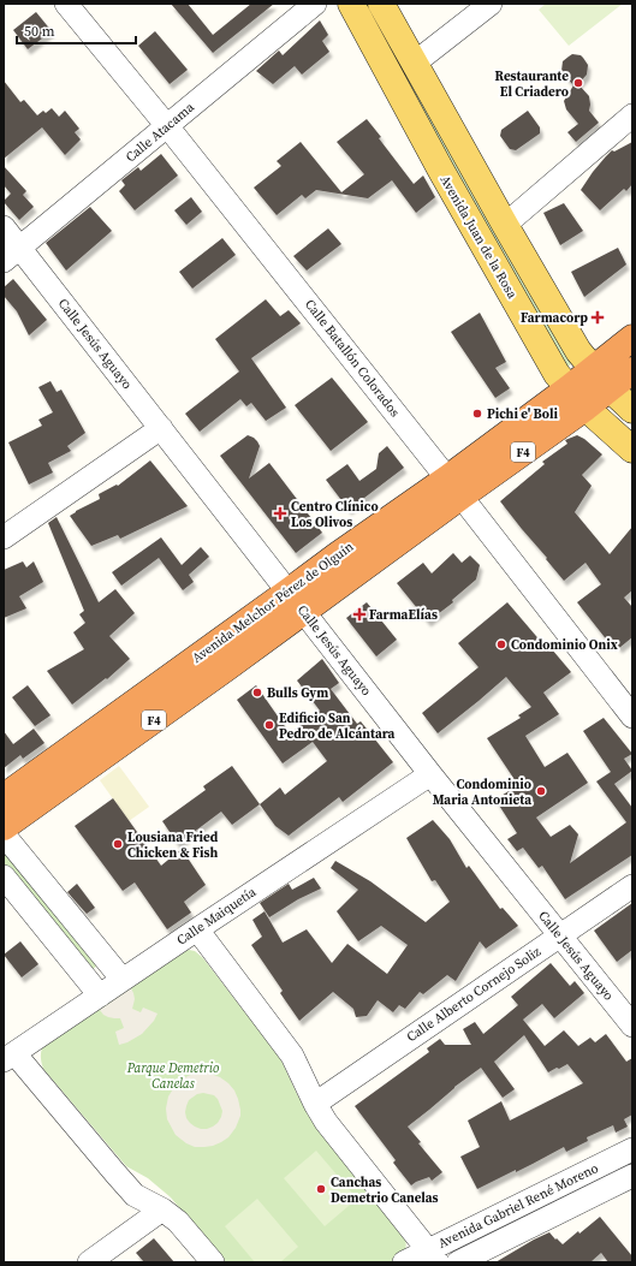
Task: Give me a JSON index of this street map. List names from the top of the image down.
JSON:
{
  "streets": {
    "highway": ["F4", "Avenida Melchor Pérez de Olguín"],
    "main road": ["Avenida Juan de la Rosa"],
    "street": [
      "Calle Atacama",
      "Calle Jesús Aguayo",
      "Calle Batallón Colorados",
      "Calle Maiquetía",
      "Calle Alberto Cornejo Soliz",
      "Avenida Gabriel René Moreno"
    ]
  },
  "crossings": [
    ["Calle Atacama", "Calle Jesús Aguayo"],
    ["Calle Atacama", "Calle Batallón Colorados"],
    ["Avenida Juan de la Rosa", "Avenida Melchor Pérez de Olguín"],
    ["Calle Jesús Aguayo", "Avenida Melchor Pérez de Olguín"],
    ["Calle Jesús Aguayo", "Calle Maiquetía"],
    ["Calle Jesús Aguayo", "Calle Alberto Cornejo Soliz"],
    ["Calle Batallón Colorados", "Avenida Melchor Pérez de Olguín"]
  ],
  "parks": ["Parque Demetrio Canelas"],
  "places": {
    "other": [
      "Restaurante El Criadero",
      "Pichi e' Boli",
      "Condominio Onix",
      "Bulls Gym",
      "Edificio San Pedro de Alcántara",
      "Condominio Maria Antonieta",
      "Lousiana Fried Chicken & Fish",
      "Canchas Demetrio Canelas"
    ],
    "health": ["Farmacorp", "Centro Clínico Los Olivos", "FarmaElías"]
  },
  "scale_bar": "50 m"
}
